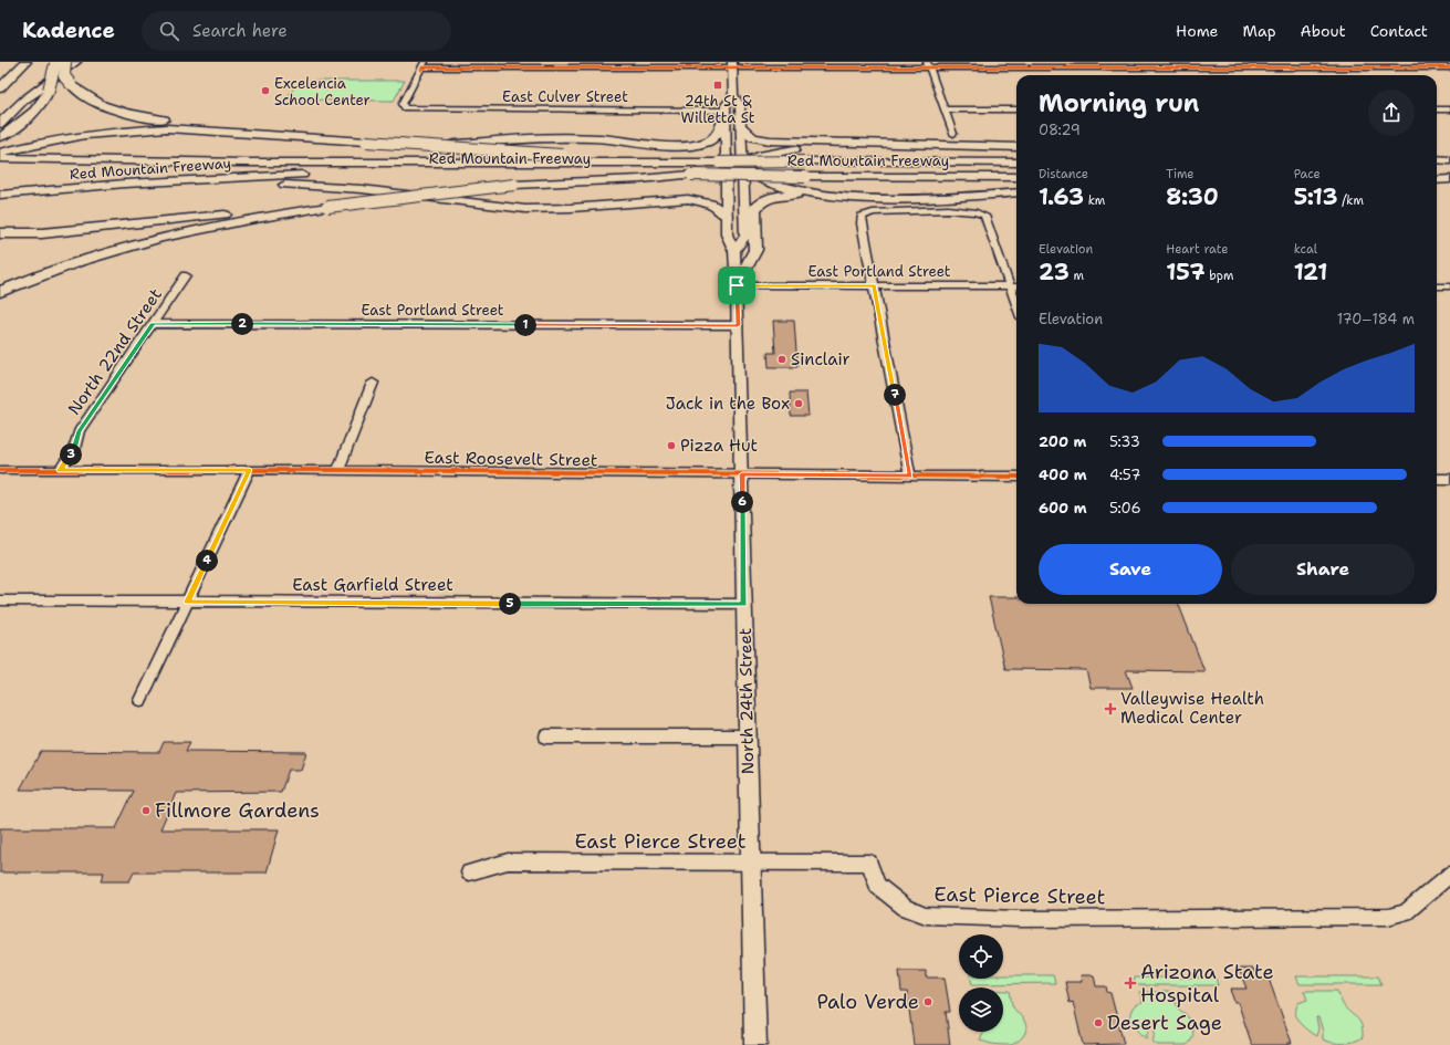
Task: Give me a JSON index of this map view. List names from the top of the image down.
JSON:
{
  "streets": {
    "highway": ["Red Mountain Freeway"],
    "main road": ["North 24th Street"],
    "street": [
      "East Culver Street",
      "East Portland Street",
      "North 22nd Street",
      "East Roosevelt Street",
      "East Garfield Street",
      "East Pierce Street"
    ]
  },
  "crossings": [
    ["East Culver Street", "North 24th Street"],
    ["Red Mountain Freeway", "North 24th Street"],
    ["East Portland Street", "North 22nd Street"],
    ["East Portland Street", "North 24th Street"],
    ["North 22nd Street", "East Roosevelt Street"],
    ["East Roosevelt Street", "North 24th Street"],
    ["East Garfield Street", "North 24th Street"],
    ["North 24th Street", "East Pierce Street"]
  ],
  "places": {
    "transit": ["24th St & Willetta St"],
    "other": [
      "Excelencia School Center",
      "Sinclair",
      "Jack in the Box",
      "Pizza Hut",
      "Fillmore Gardens",
      "Palo Verde",
      "Desert Sage"
    ],
    "health": ["Valleywise Health Medical Center", "Arizona State Hospital"]
  },
  "page": {
    "header": "Kadence",
    "search": "Search here",
    "nav": [
      "Home",
      "Map",
      "About",
      "Contact"
    ],
    "heading": ["Morning run", "08:29"],
    "stats": [
      ["Distance", "1.63 km"],
      ["Time", "8:30"],
      ["Pace", "5:13 /km"],
      ["Elevation", "23 m"],
      ["Heart rate", "157 bpm"],
      ["kcal", "121"]
    ],
    "chart": ["Elevation", "170–184 m"],
    "pins": [
      "2",
      "1",
      "7",
      "3",
      "6",
      "4",
      "5"
    ],
    "list": [
      {
        "name": "200 m",
        "note": "5:33"
      },
      {
        "name": "400 m",
        "note": "4:57"
      },
      {
        "name": "600 m",
        "note": "5:06"
      }
    ],
    "buttons": ["Save", "Share"]
  }
}
